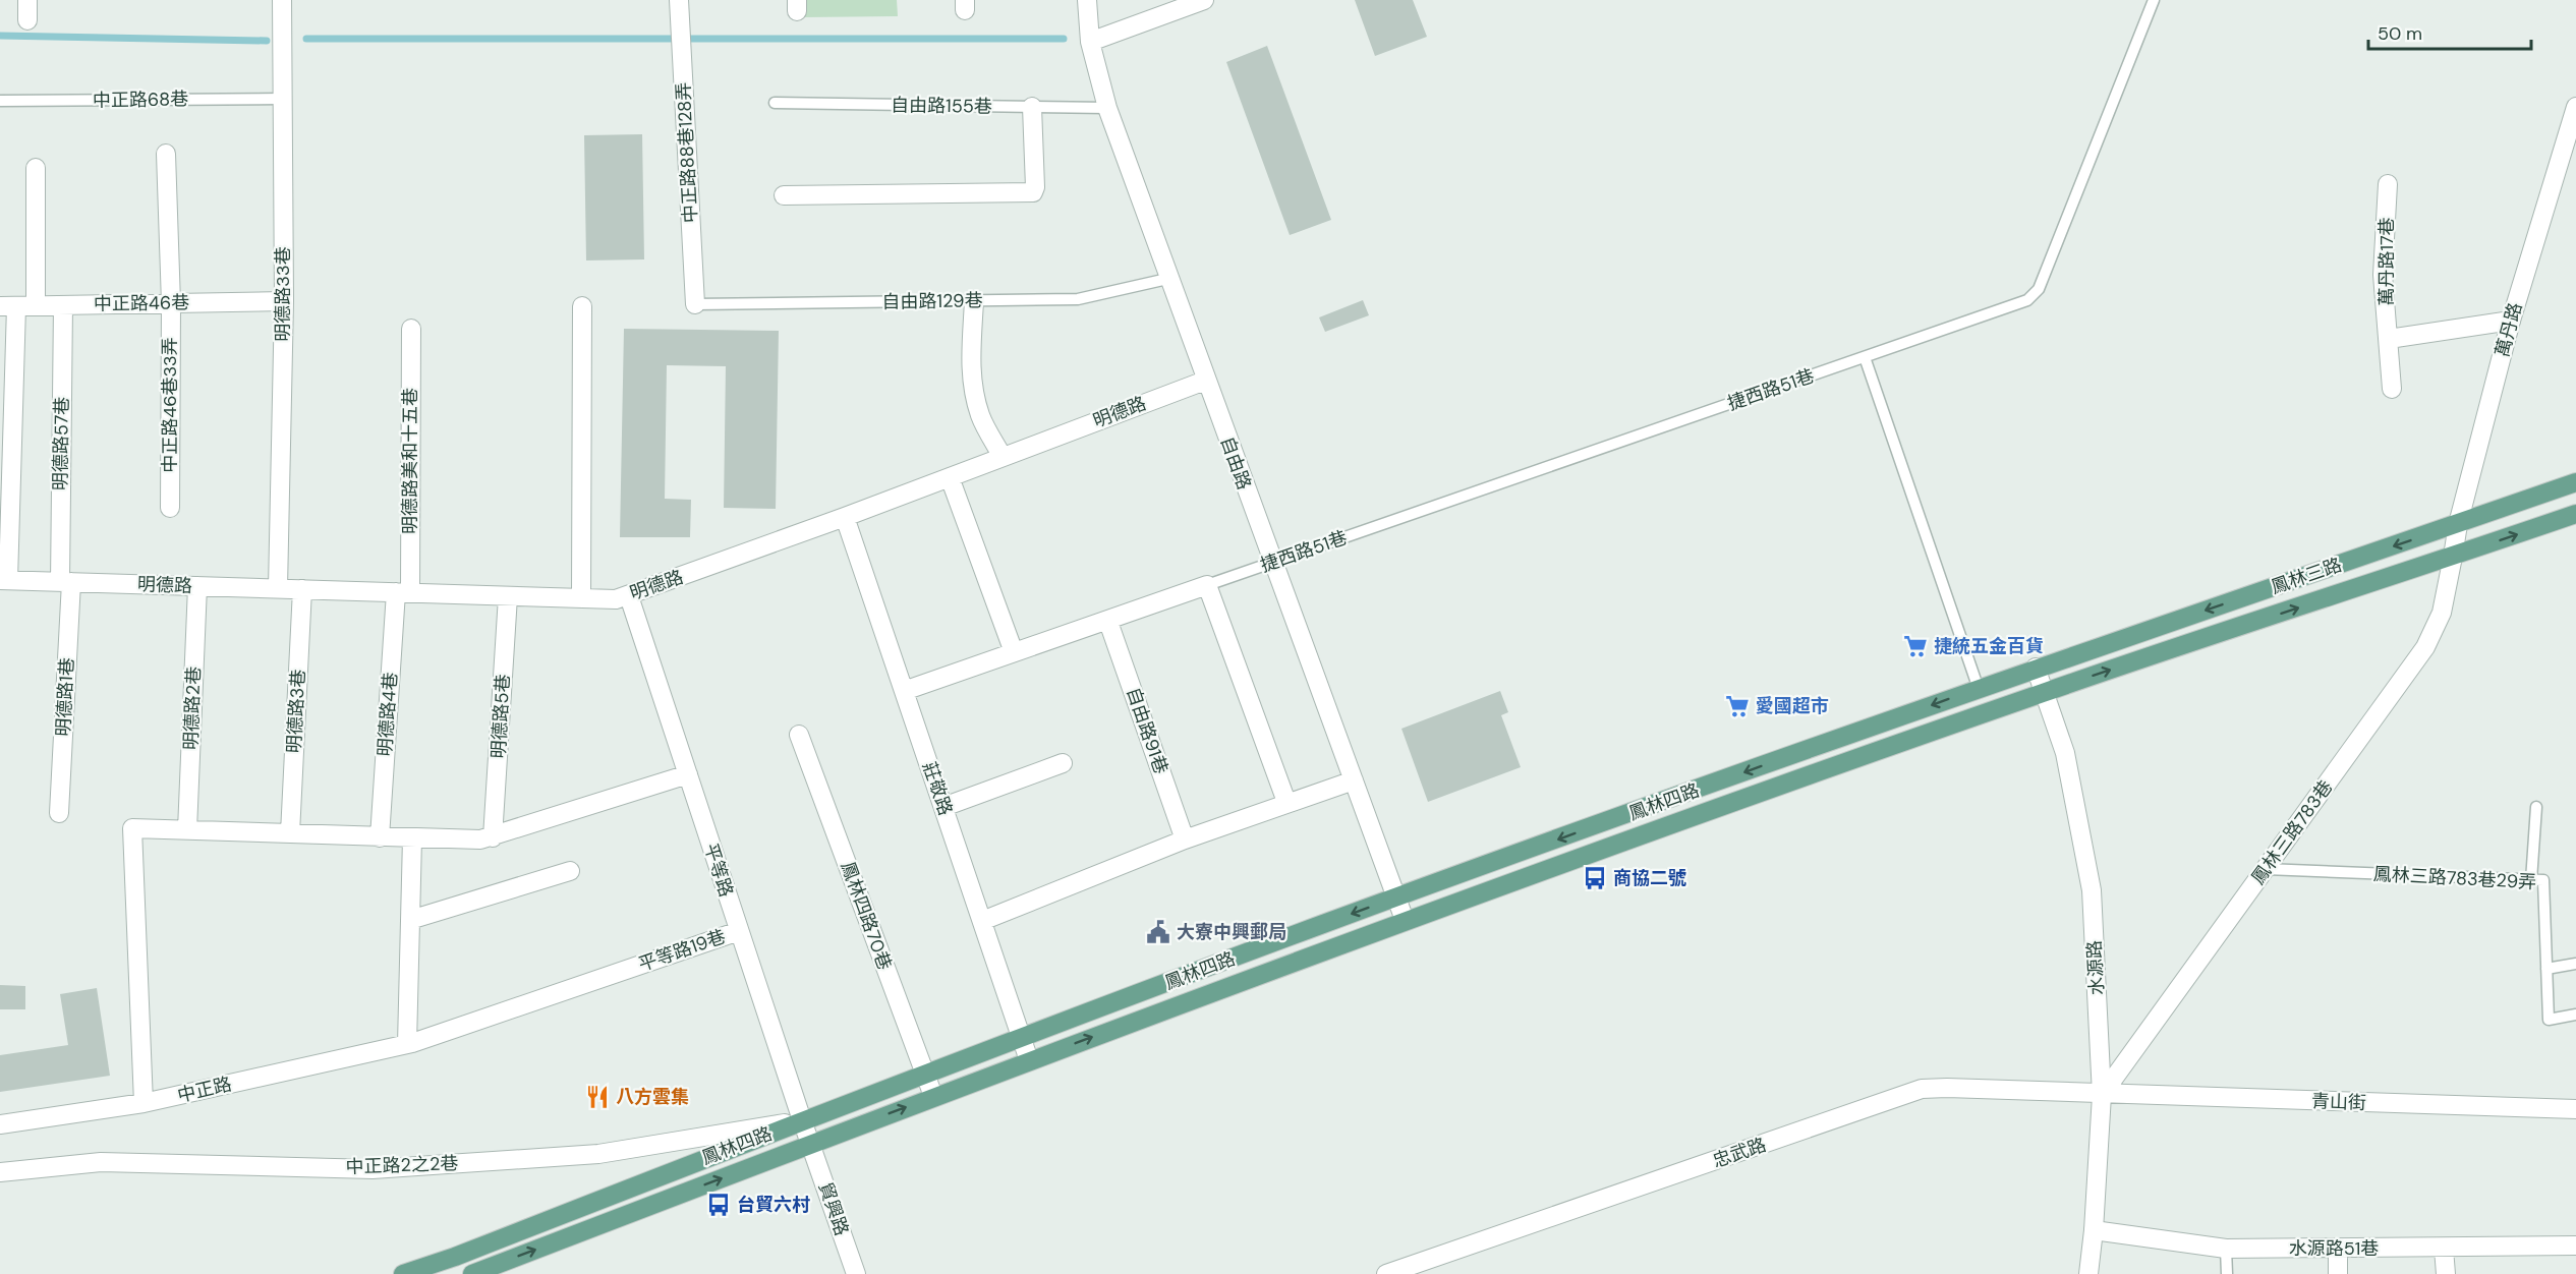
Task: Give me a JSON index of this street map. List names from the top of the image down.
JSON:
{
  "streets": {
    "main road": ["鳳林三路", "鳳林四路"],
    "street": [
      "中正路88巷128弄",
      "萬丹路17巷",
      "明德路33巷",
      "中正路46巷",
      "萬丹路",
      "中正路46巷33弄",
      "明德路",
      "明德路57巷",
      "明德路美和十五巷",
      "自由路",
      "明德路1巷",
      "明德路2巷",
      "明德路3巷",
      "明德路4巷",
      "明德路5巷",
      "自由路91巷",
      "莊敬路",
      "鳳林三路783巷",
      "平等路",
      "鳳林四路70巷",
      "平等路19巷",
      "水源路",
      "中正路",
      "青山街",
      "忠武路",
      "中正路2之2巷",
      "貿興路",
      "水源路51巷"
    ],
    "lane": [
      "中正路68巷",
      "自由路155巷",
      "自由路129巷",
      "捷西路51巷",
      "鳳林三路783巷29弄"
    ]
  },
  "crossings": [
    ["中正路68巷", "明德路33巷"],
    ["自由路155巷", "自由路"],
    ["中正路88巷128弄", "自由路129巷"],
    ["明德路33巷", "中正路46巷"],
    ["明德路33巷", "明德路"],
    ["自由路129巷", "自由路"],
    ["中正路46巷", "中正路46巷33弄"],
    ["中正路46巷", "明德路57巷"],
    ["萬丹路", "鳳林三路"],
    ["萬丹路", "鳳林三路783巷"],
    ["捷西路51巷", "自由路"],
    ["明德路", "明德路57巷"],
    ["明德路", "明德路美和十五巷"],
    ["明德路", "自由路"],
    ["明德路", "明德路1巷"],
    ["明德路", "明德路2巷"],
    ["明德路", "明德路3巷"],
    ["明德路", "明德路4巷"],
    ["明德路", "明德路5巷"],
    ["明德路", "莊敬路"],
    ["明德路", "平等路"],
    ["明德路57巷", "明德路1巷"],
    ["明德路美和十五巷", "明德路4巷"],
    ["自由路", "鳳林四路"],
    ["鳳林三路", "鳳林四路"],
    ["鳳林三路", "鳳林三路783巷"],
    ["鳳林三路", "水源路"],
    ["莊敬路", "鳳林四路"],
    ["鳳林四路", "平等路"],
    ["鳳林四路", "鳳林四路70巷"],
    ["鳳林四路", "水源路"],
    ["鳳林四路", "中正路2之2巷"],
    ["鳳林四路", "貿興路"],
    ["鳳林三路783巷", "鳳林三路783巷29弄"],
    ["鳳林三路783巷", "水源路"],
    ["鳳林三路783巷", "青山街"],
    ["鳳林三路783巷", "忠武路"],
    ["平等路", "平等路19巷"],
    ["平等路", "中正路2之2巷"],
    ["平等路", "貿興路"],
    ["平等路19巷", "中正路"],
    ["水源路", "青山街"],
    ["水源路", "忠武路"],
    ["水源路", "水源路51巷"],
    ["青山街", "忠武路"]
  ],
  "places": {
    "supermarket": ["捷統五金百貨", "愛國超市"],
    "bus stop": ["商協二號", "台貿六村"],
    "public building": ["大寮中興郵局"],
    "restaurant": ["八方雲集"]
  },
  "scale_bar": "50 m"
}
